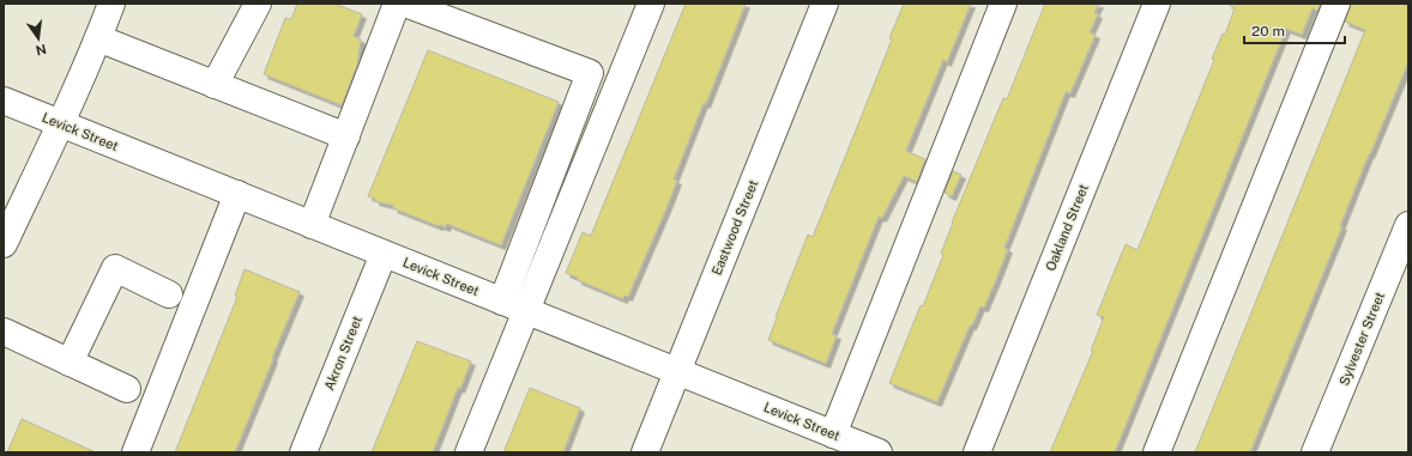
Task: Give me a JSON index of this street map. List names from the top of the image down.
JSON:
{
  "streets": {
    "street": [
      "Levick Street",
      "Eastwood Street",
      "Oakland Street",
      "Sylvester Street",
      "Akron Street"
    ]
  },
  "crossings": [
    ["Levick Street", "Eastwood Street"],
    ["Levick Street", "Akron Street"]
  ],
  "scale_bar": "20 m",
  "north": "bottom"
}
